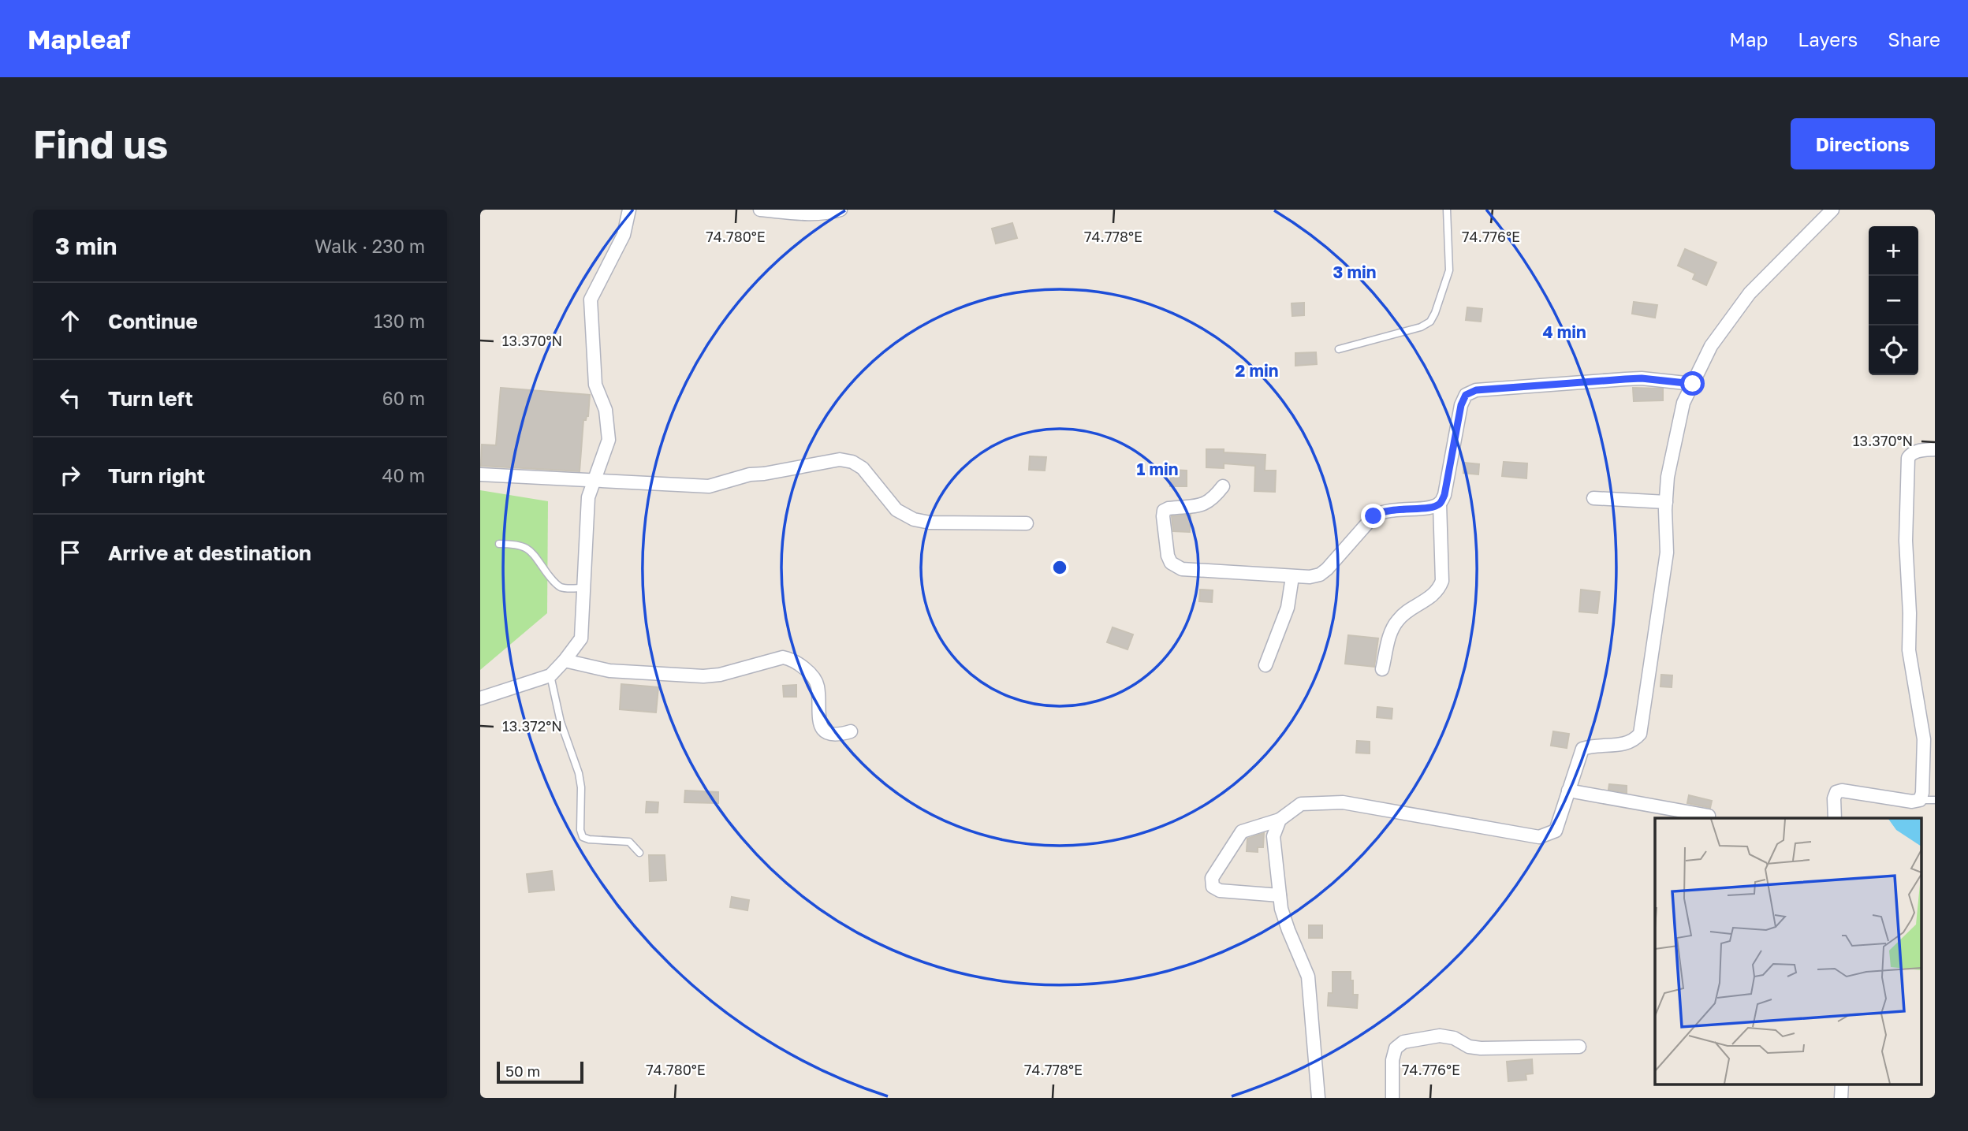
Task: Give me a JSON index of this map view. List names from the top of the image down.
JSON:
{
  "scale_bar": "50 m",
  "page": {
    "header": "Mapleaf",
    "nav": ["Map", "Layers", "Share"],
    "buttons": "Directions",
    "title": "Find us",
    "heading": ["3 min", "Walk · 230 m"],
    "map_buttons": ["+", "−"],
    "list": [
      ["Continue", "130 m"],
      ["Turn left", "60 m"],
      ["Turn right", "40 m"],
      "Arrive at destination"
    ],
    "scale": "50 m"
  },
  "coordinates": [
    "74.780°E",
    "74.778°E",
    "74.776°E",
    "13.370°N",
    "13.372°N"
  ],
  "rings": [
    "3 min",
    "4 min",
    "2 min",
    "1 min"
  ]
}
